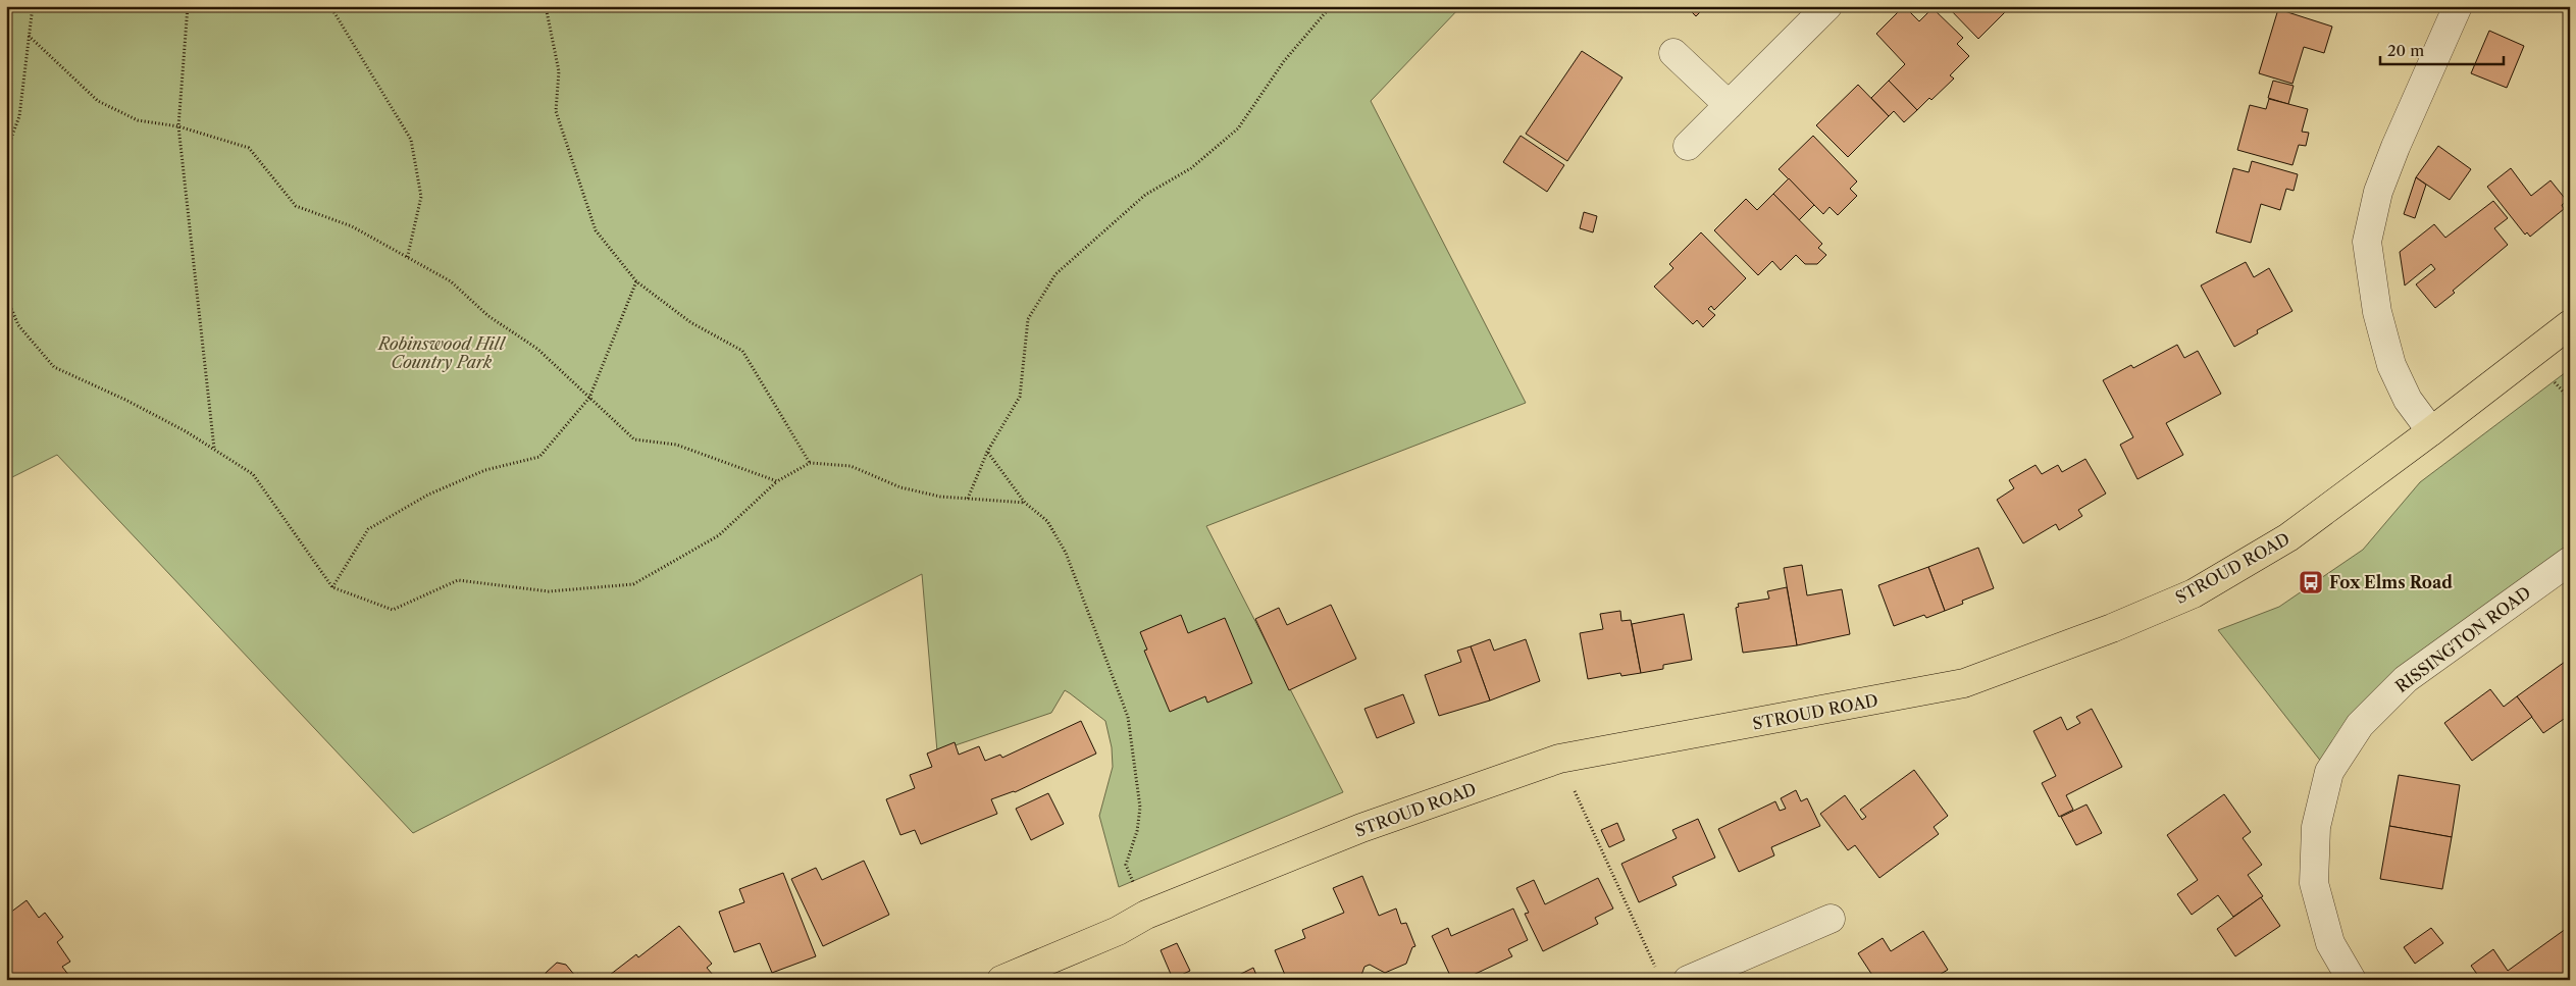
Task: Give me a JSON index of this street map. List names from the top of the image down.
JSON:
{
  "streets": {
    "main road": ["STROUD ROAD"],
    "street": ["RISSINGTON ROAD"]
  },
  "parks": ["Robinswood Hill Country Park"],
  "places": {
    "bus stop": ["Fox Elms Road"]
  },
  "scale_bar": "20 m"
}
